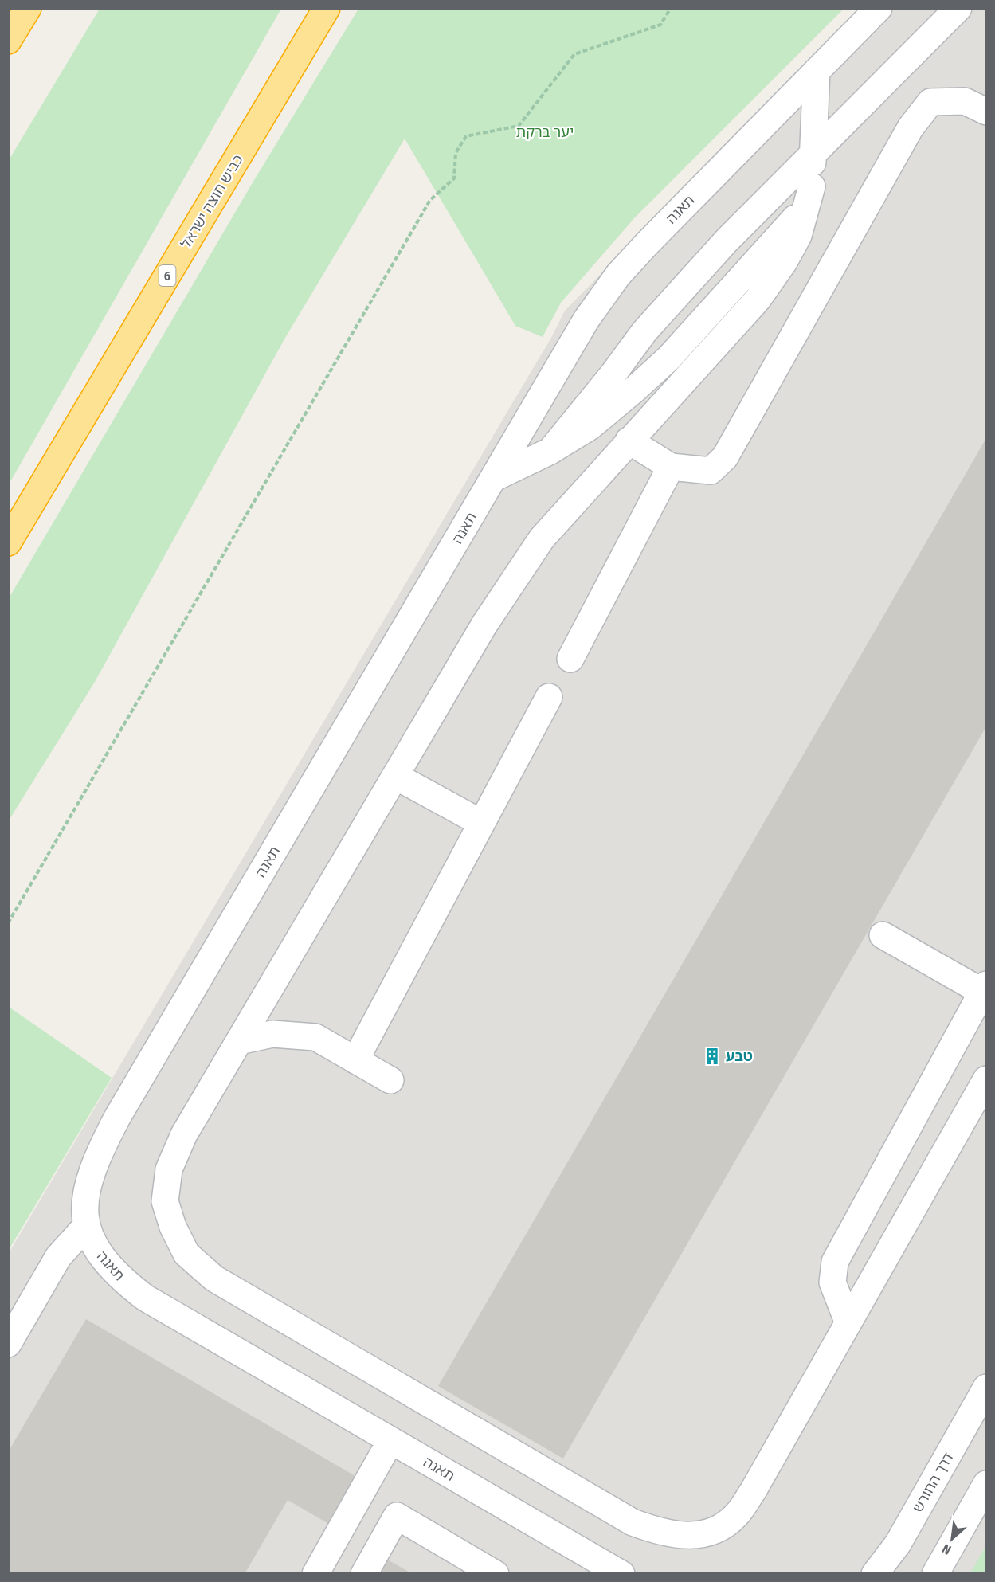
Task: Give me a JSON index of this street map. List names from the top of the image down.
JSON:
{
  "streets": {
    "highway": ["כביש חוצה ישראל", "6"],
    "street": ["תאנה", "דרך החורש"]
  },
  "parks": ["יער ברקת"],
  "places": {
    "building": ["טבע"]
  },
  "north": "bottom left"
}
